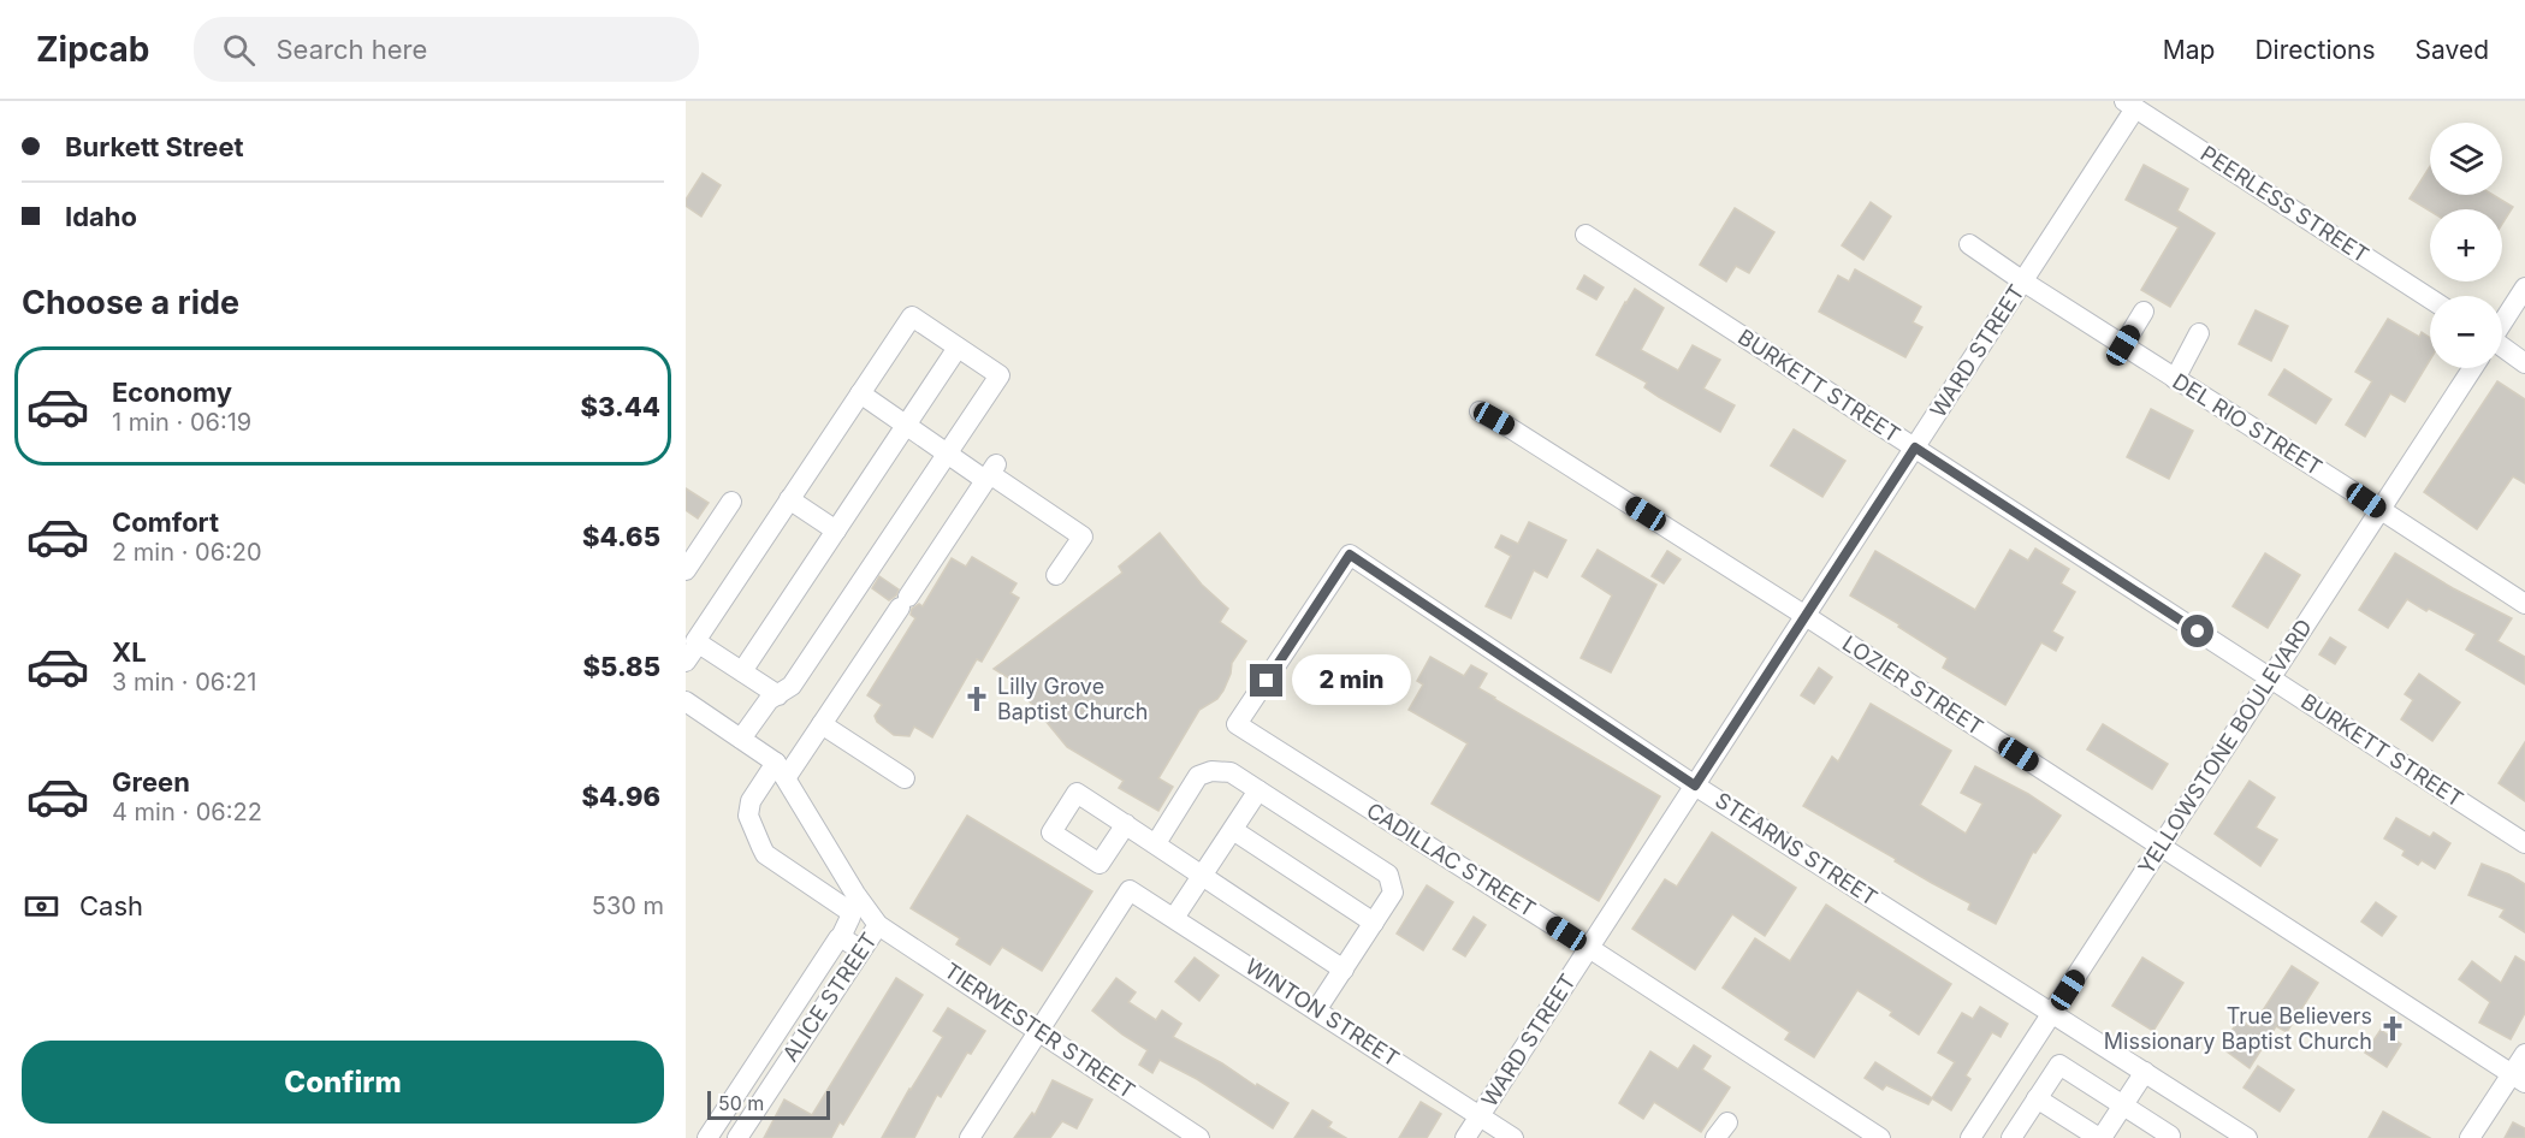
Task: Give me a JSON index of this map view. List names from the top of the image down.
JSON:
{
  "streets": {
    "street": [
      "PEERLESS STREET",
      "WARD STREET",
      "BURKETT STREET",
      "DEL RIO STREET",
      "LOZIER STREET",
      "YELLOWSTONE BOULEVARD",
      "STEARNS STREET",
      "CADILLAC STREET",
      "ALICE STREET",
      "WINTON STREET",
      "TIERWESTER STREET"
    ]
  },
  "crossings": [
    ["PEERLESS STREET", "WARD STREET"],
    ["WARD STREET", "BURKETT STREET"],
    ["WARD STREET", "DEL RIO STREET"],
    ["WARD STREET", "LOZIER STREET"],
    ["WARD STREET", "STEARNS STREET"],
    ["WARD STREET", "CADILLAC STREET"],
    ["WARD STREET", "WINTON STREET"],
    ["BURKETT STREET", "YELLOWSTONE BOULEVARD"],
    ["DEL RIO STREET", "YELLOWSTONE BOULEVARD"],
    ["LOZIER STREET", "YELLOWSTONE BOULEVARD"],
    ["YELLOWSTONE BOULEVARD", "STEARNS STREET"],
    ["STEARNS STREET", "CADILLAC STREET"],
    ["ALICE STREET", "TIERWESTER STREET"],
    ["WINTON STREET", "TIERWESTER STREET"]
  ],
  "places": {
    "church": ["Lilly Grove Baptist Church", "True Believers Missionary Baptist Church"]
  },
  "scale_bar": "50 m",
  "page": {
    "header": "Zipcab",
    "search": "Search here",
    "nav": ["Map", "Directions", "Saved"],
    "banner": ["Burkett Street", "Idaho"],
    "map_buttons": ["+", "−"],
    "heading": "Choose a ride",
    "list": [
      {
        "name": "Economy",
        "note": "1 min · 06:19",
        "value": "$3.44"
      },
      {
        "name": "Comfort",
        "note": "2 min · 06:20",
        "value": "$4.65"
      },
      {
        "name": "XL",
        "note": "3 min · 06:21",
        "value": "$5.85"
      },
      {
        "name": "Green",
        "note": "4 min · 06:22",
        "value": "$4.96"
      }
    ],
    "bubble": "2 min",
    "pay": ["Cash", "530 m"],
    "buttons": "Confirm",
    "scale": "50 m"
  }
}
